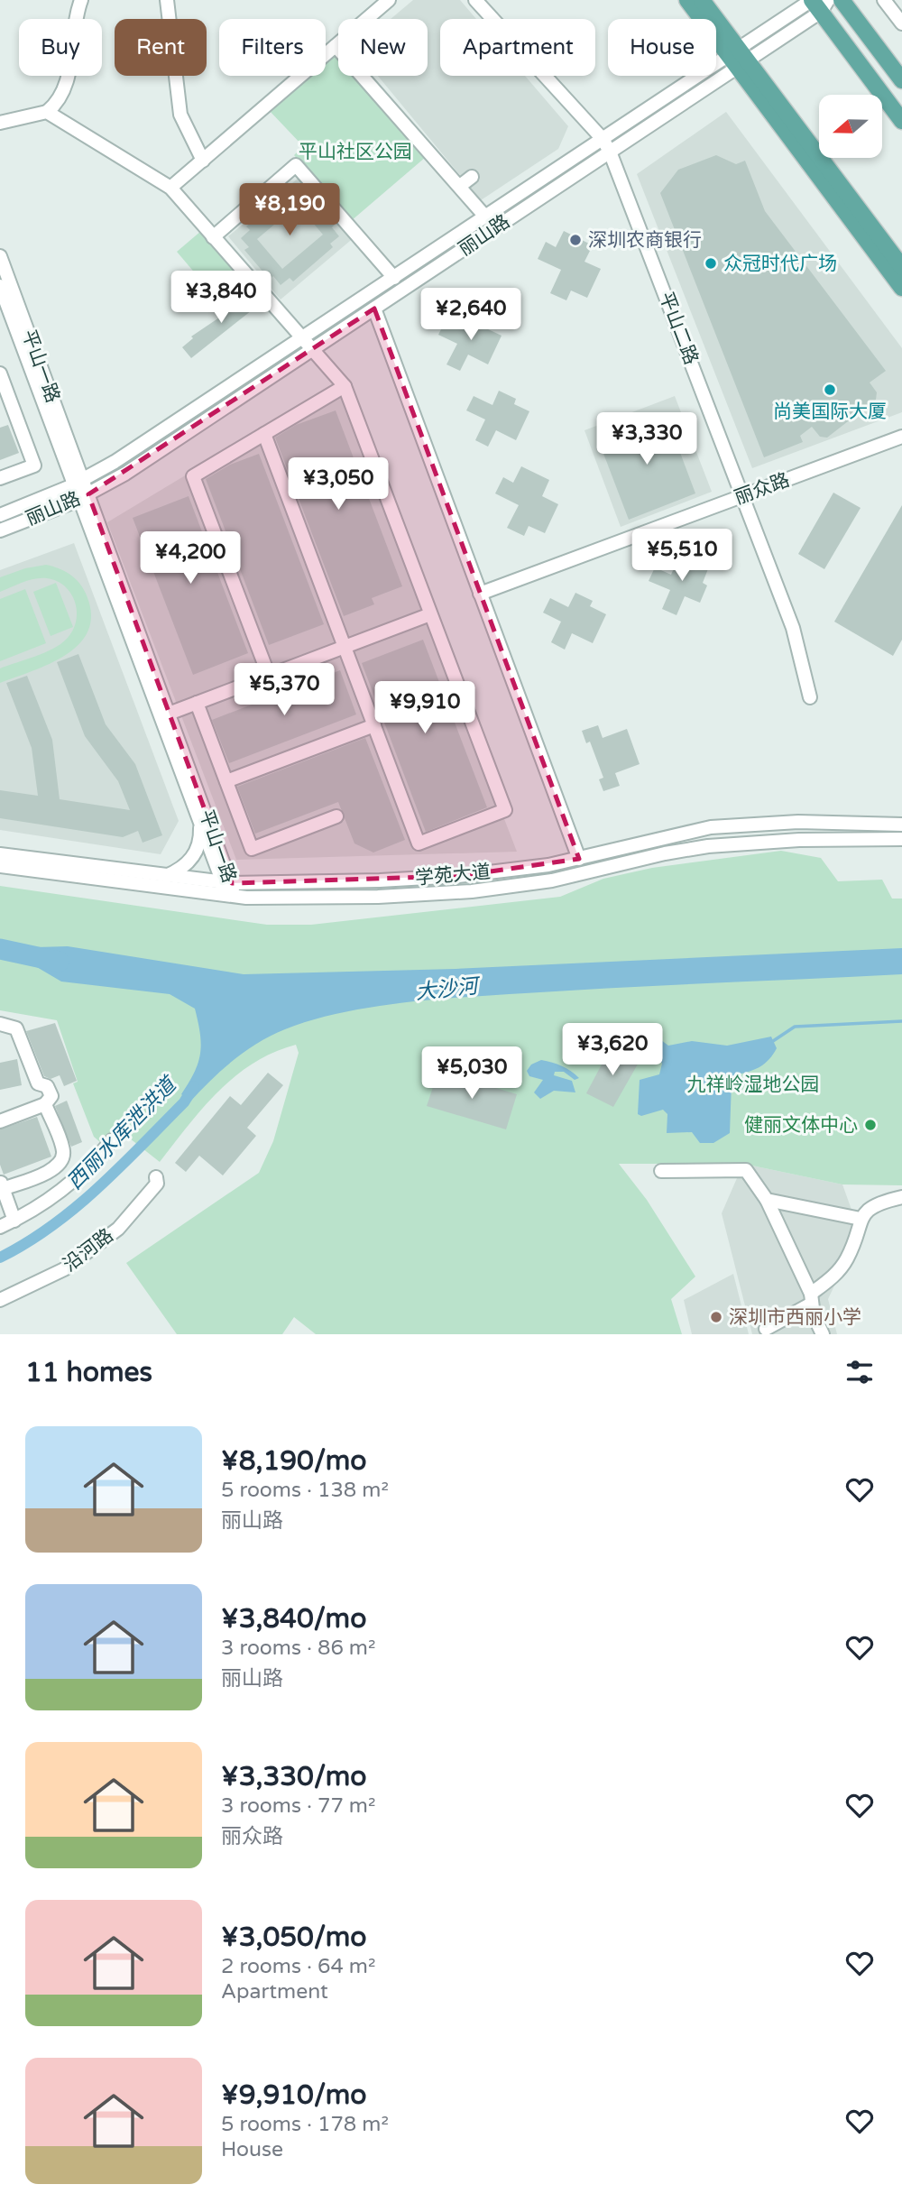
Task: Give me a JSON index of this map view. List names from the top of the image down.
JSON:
{
  "streets": {
    "street": [
      "丽山路",
      "平山二路",
      "平山一路",
      "丽众路",
      "学苑大道",
      "沿河路"
    ]
  },
  "crossings": [
    ["丽山路", "平山二路"],
    ["丽山路", "平山一路"],
    ["平山二路", "丽众路"],
    ["平山一路", "学苑大道"]
  ],
  "water": ["大沙河", "西丽水库泄洪道"],
  "parks": ["平山社区公园", "九祥岭湿地公园"],
  "places": [
    "深圳农商银行",
    "众冠时代广场",
    "尚美国际大厦",
    "健丽文体中心",
    "深圳市西丽小学"
  ],
  "north": "left",
  "page": {
    "chip": [
      "Buy",
      "Rent",
      "Filters",
      "New",
      "Apartment",
      "House"
    ],
    "price": [
      "¥8,190",
      "¥3,840",
      "¥2,640",
      "¥3,330",
      "¥3,050",
      "¥5,510",
      "¥4,200",
      "¥5,370",
      "¥9,910",
      "¥3,620",
      "¥5,030"
    ],
    "heading": "11 homes",
    "list": [
      {
        "name": "¥8,190/mo",
        "note": "5 rooms · 138 m² · 丽山路"
      },
      {
        "name": "¥3,840/mo",
        "note": "3 rooms · 86 m² · 丽山路"
      },
      {
        "name": "¥3,330/mo",
        "note": "3 rooms · 77 m² · 丽众路"
      },
      {
        "name": "¥3,050/mo",
        "note": "2 rooms · 64 m² · Apartment"
      },
      {
        "name": "¥9,910/mo",
        "note": "5 rooms · 178 m² · House"
      }
    ]
  }
}
